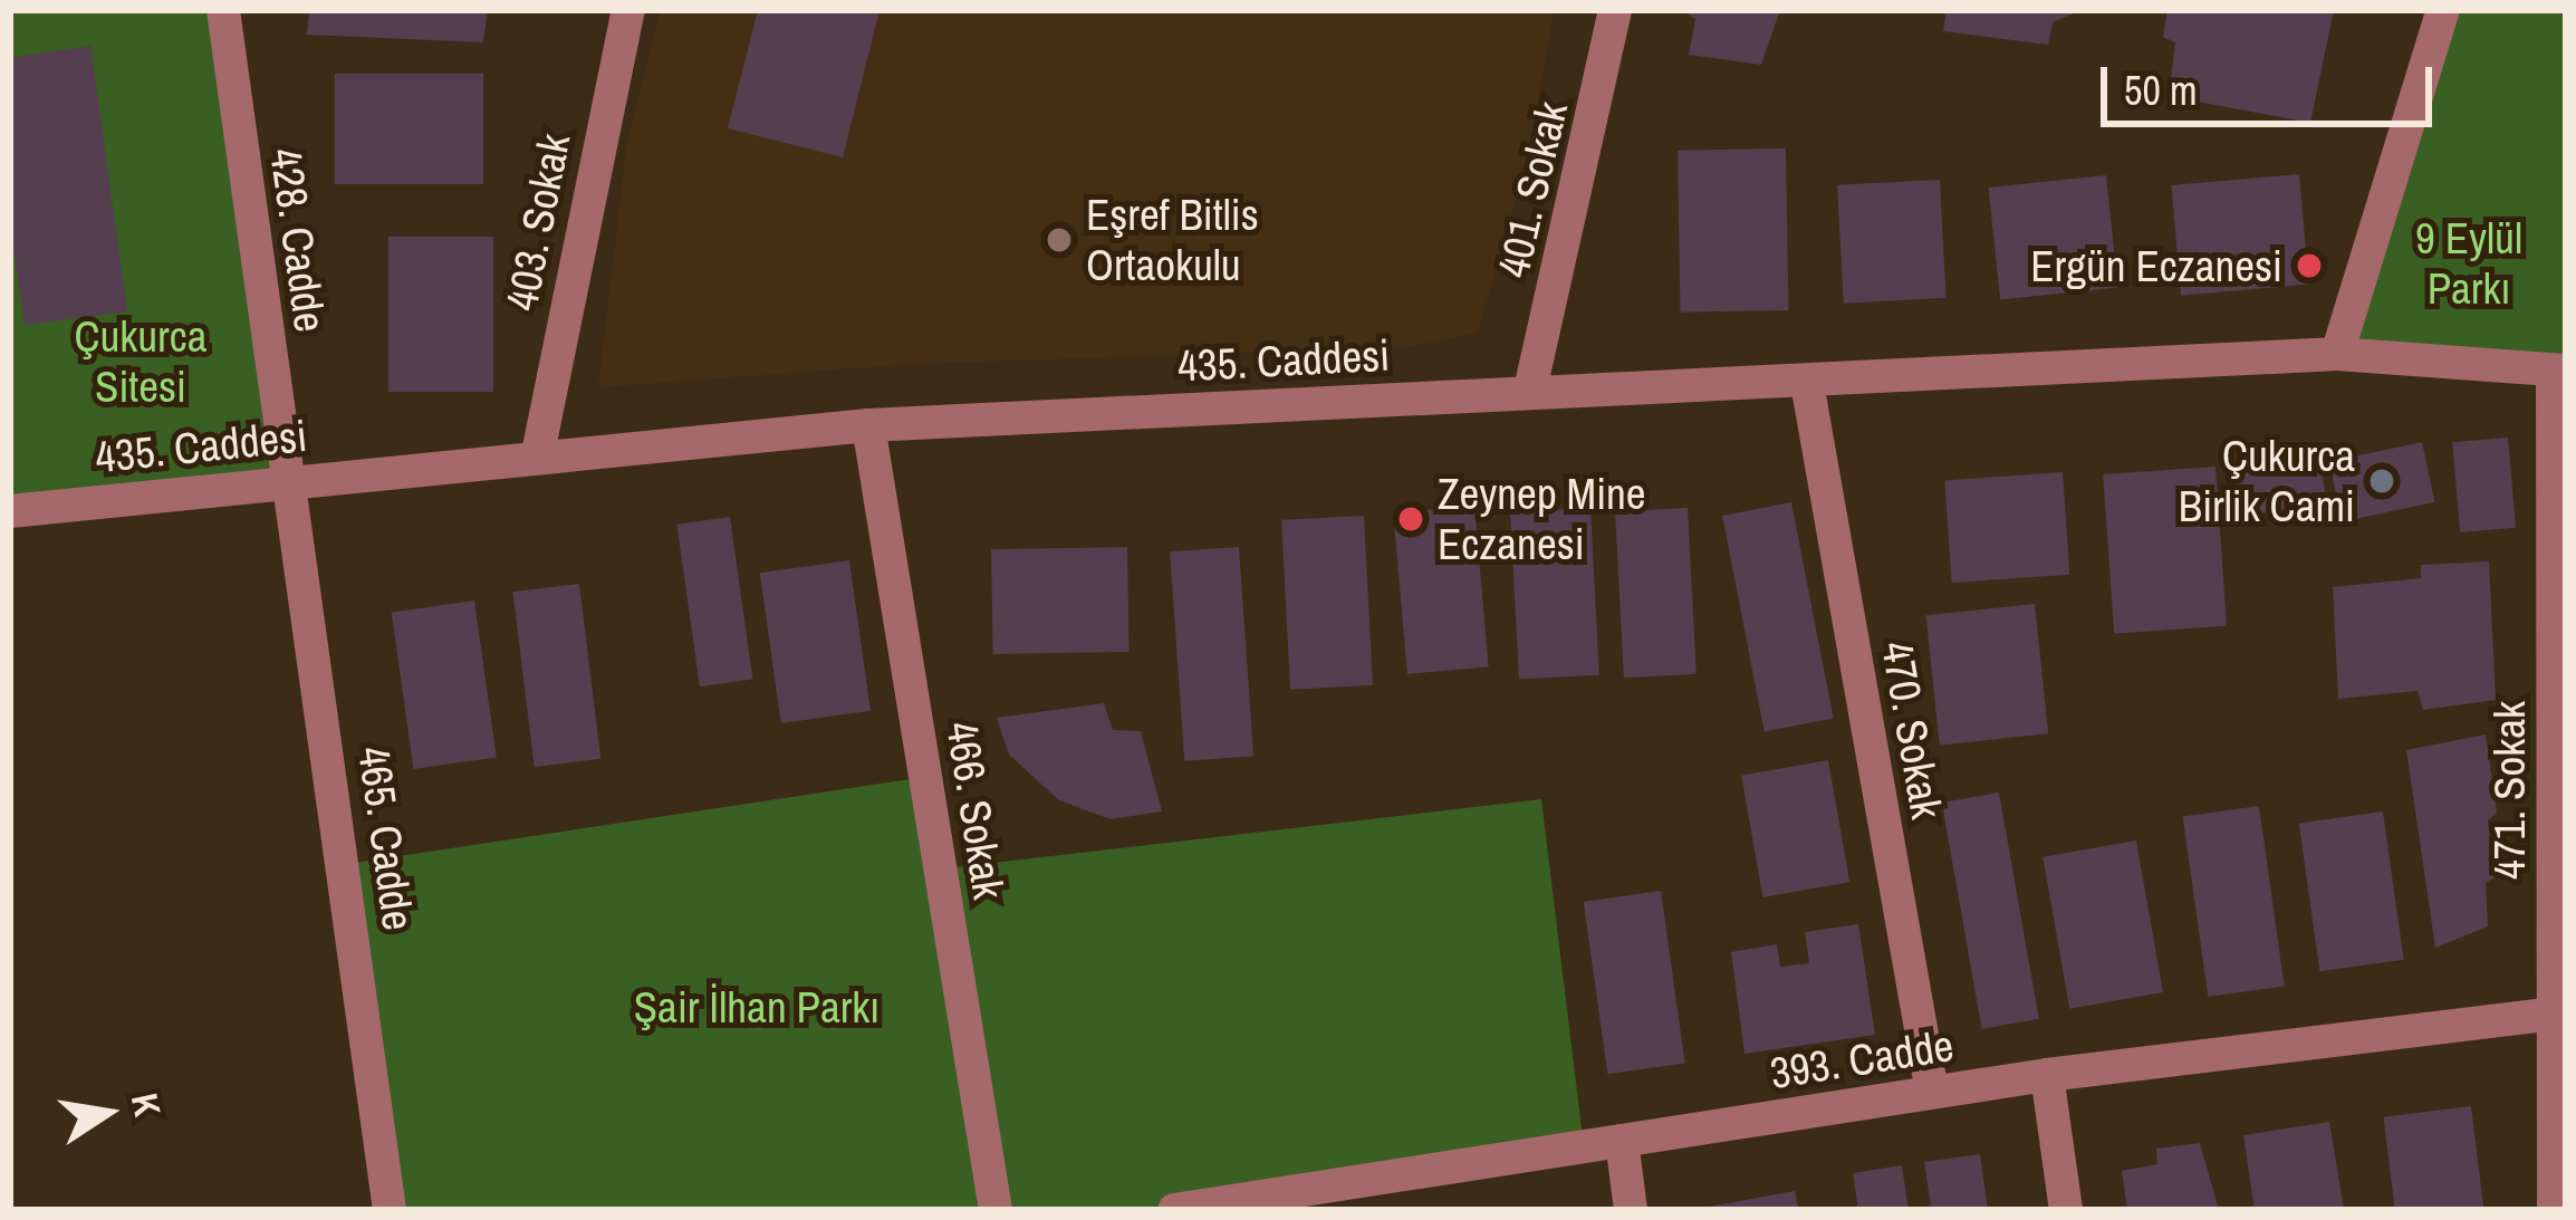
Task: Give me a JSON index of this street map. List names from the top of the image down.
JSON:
{
  "streets": {
    "street": [
      "401. Sokak",
      "403. Sokak",
      "428. Cadde",
      "435. Caddesi",
      "470. Sokak",
      "471. Sokak",
      "466. Sokak",
      "465. Cadde",
      "393. Cadde"
    ]
  },
  "crossings": [
    ["401. Sokak", "435. Caddesi"],
    ["403. Sokak", "435. Caddesi"],
    ["428. Cadde", "435. Caddesi"],
    ["428. Cadde", "465. Cadde"],
    ["435. Caddesi", "470. Sokak"],
    ["435. Caddesi", "471. Sokak"],
    ["435. Caddesi", "466. Sokak"],
    ["435. Caddesi", "465. Cadde"],
    ["470. Sokak", "393. Cadde"],
    ["471. Sokak", "393. Cadde"]
  ],
  "parks": ["9 Eylül Parkı", "Çukurca Sitesi", "Şair İlhan Parkı"],
  "places": [
    "Eşref Bitlis Ortaokulu",
    "Ergün Eczanesi",
    "Çukurca Birlik Cami",
    "Zeynep Mine Eczanesi"
  ],
  "scale_bar": "50 m",
  "north": "right"
}
